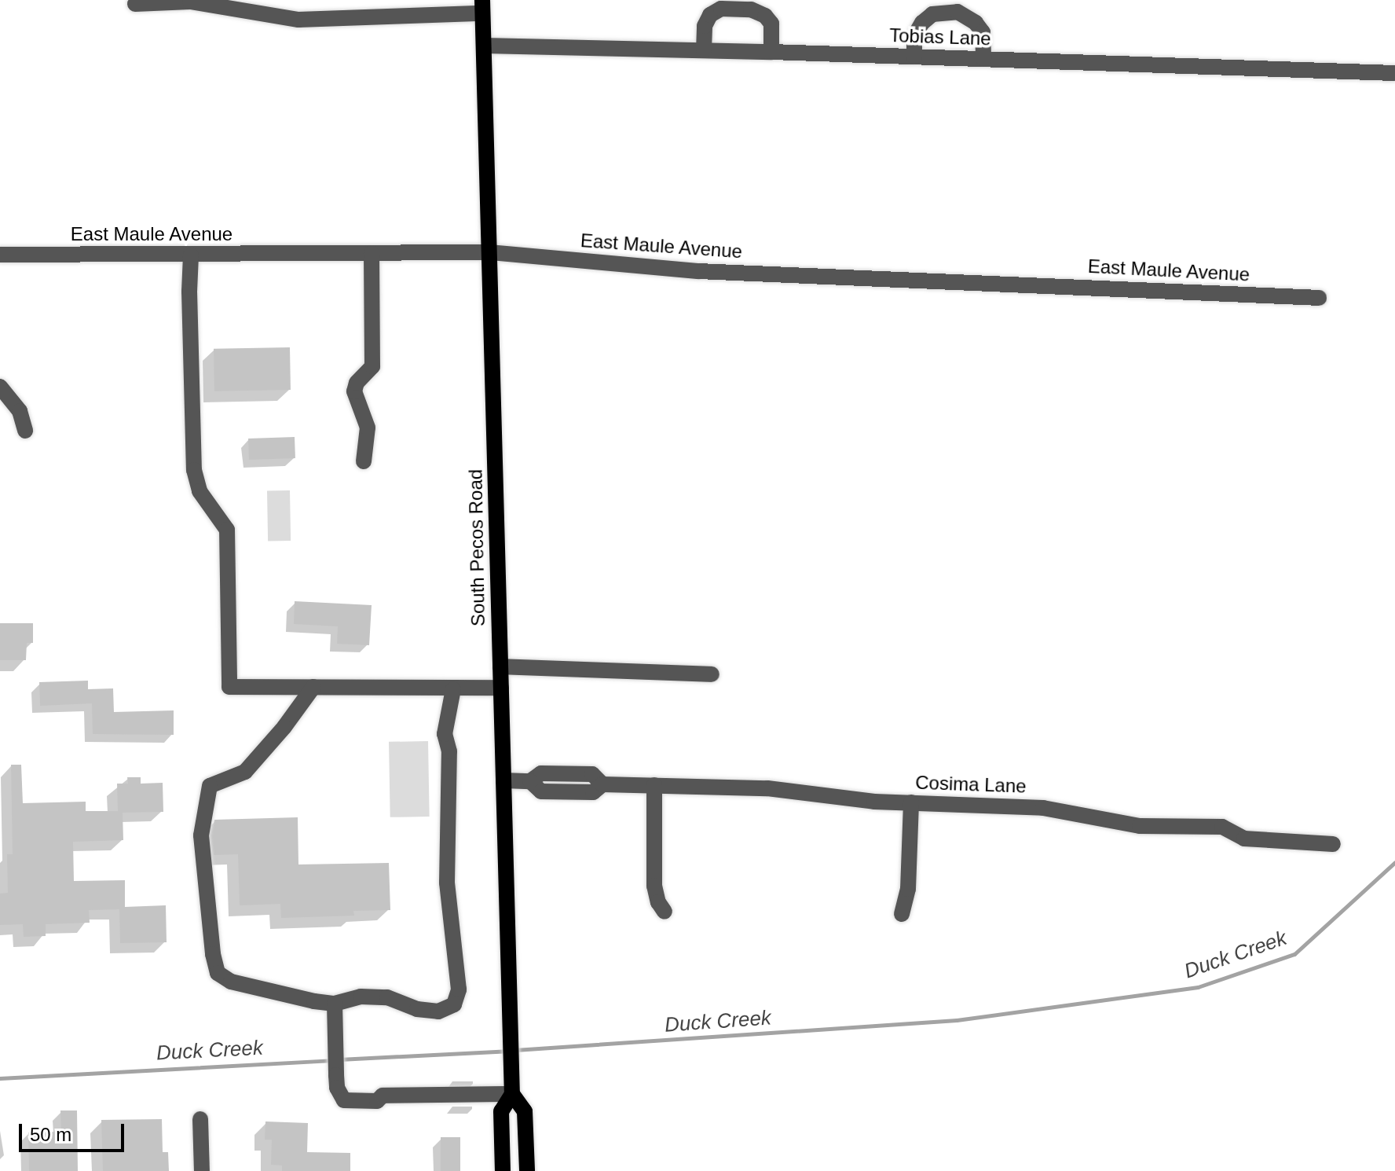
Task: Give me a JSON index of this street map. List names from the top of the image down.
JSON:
{
  "streets": {
    "main road": ["South Pecos Road"],
    "street": ["Tobias Lane", "East Maule Avenue", "Cosima Lane"]
  },
  "crossings": [
    ["Tobias Lane", "South Pecos Road"],
    ["East Maule Avenue", "South Pecos Road"],
    ["South Pecos Road", "Cosima Lane"]
  ],
  "water": ["Duck Creek"],
  "scale_bar": "50 m"
}
